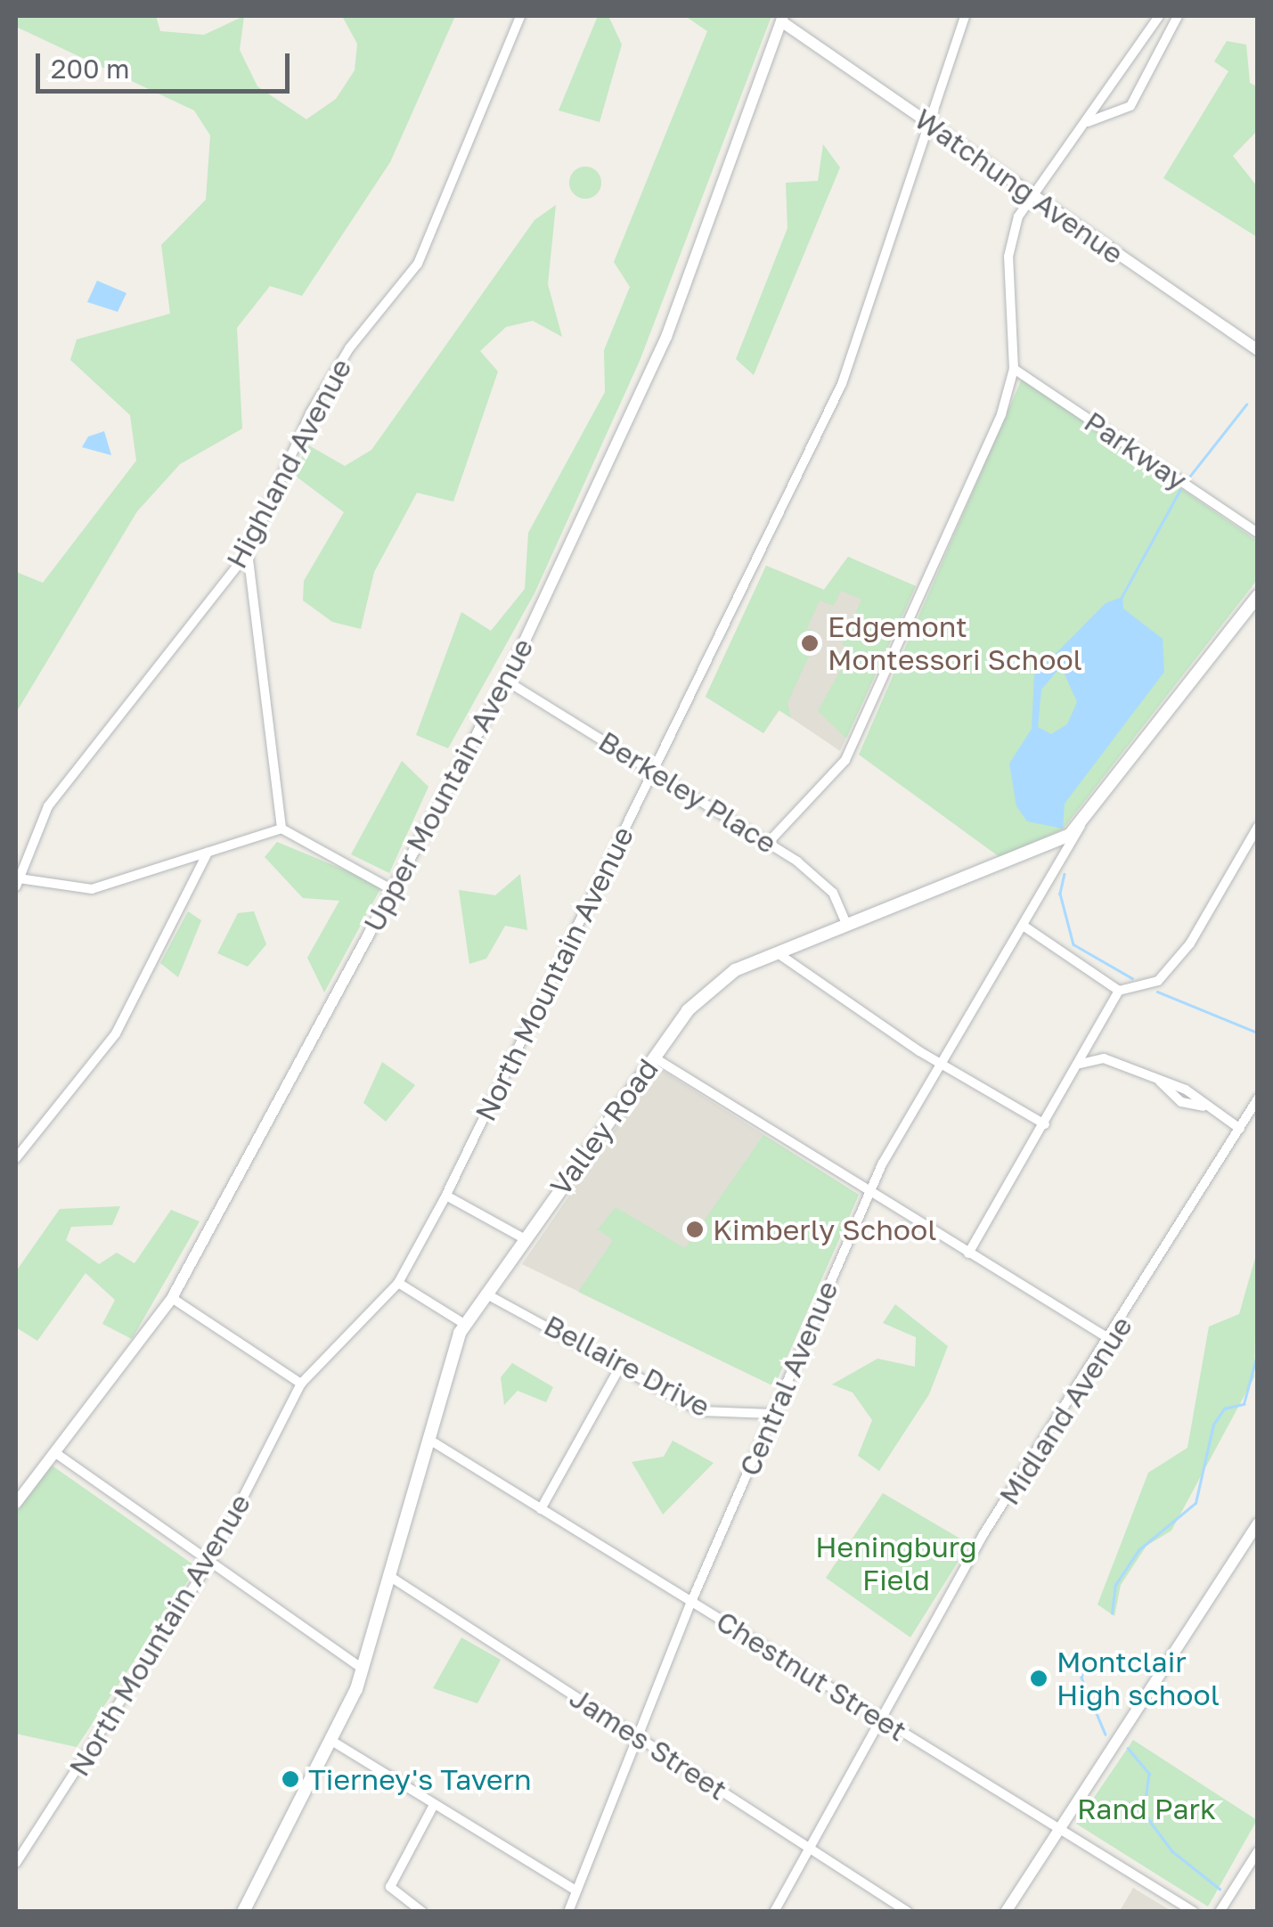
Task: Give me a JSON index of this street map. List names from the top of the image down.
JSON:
{
  "streets": {
    "main road": ["Valley Road"],
    "street": [
      "Watchung Avenue",
      "Parkway",
      "Highland Avenue",
      "Upper Mountain Avenue",
      "Berkeley Place",
      "North Mountain Avenue",
      "Bellaire Drive",
      "Central Avenue",
      "Midland Avenue",
      "Chestnut Street",
      "James Street"
    ]
  },
  "crossings": [
    ["Watchung Avenue", "Upper Mountain Avenue"],
    ["Watchung Avenue", "North Mountain Avenue"],
    ["Upper Mountain Avenue", "Berkeley Place"],
    ["Berkeley Place", "North Mountain Avenue"],
    ["Berkeley Place", "Valley Road"],
    ["Valley Road", "Bellaire Drive"],
    ["Valley Road", "Central Avenue"],
    ["Valley Road", "Chestnut Street"],
    ["Valley Road", "James Street"],
    ["Bellaire Drive", "Central Avenue"],
    ["Central Avenue", "Chestnut Street"],
    ["Central Avenue", "James Street"],
    ["Midland Avenue", "Chestnut Street"],
    ["Midland Avenue", "James Street"]
  ],
  "parks": ["Heningburg Field", "Rand Park"],
  "places": [
    "Edgemont Montessori School",
    "Kimberly School",
    "Montclair High school",
    "Tierney's Tavern"
  ],
  "scale_bar": "200 m"
}
